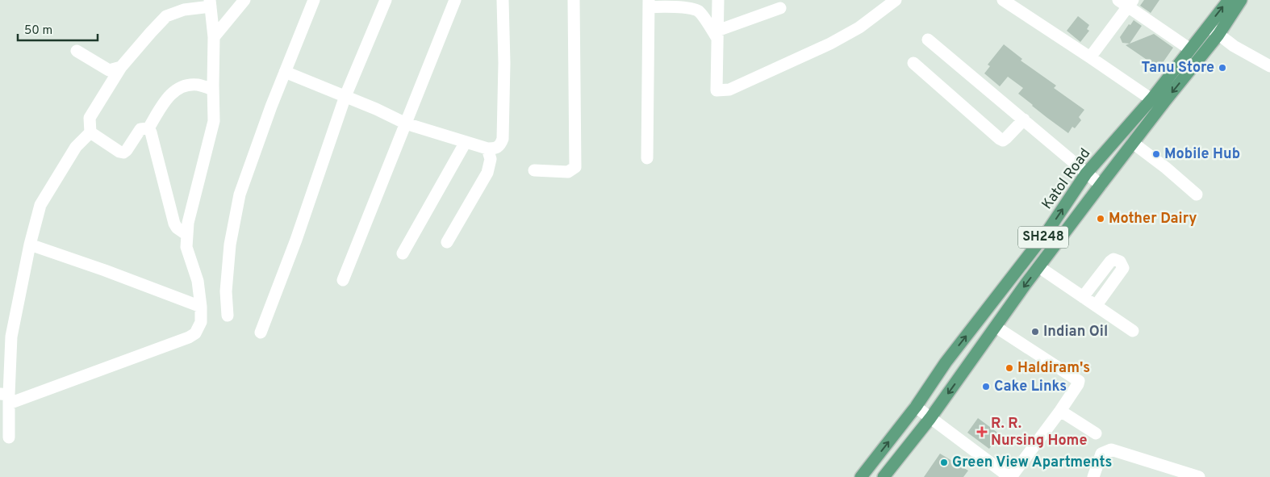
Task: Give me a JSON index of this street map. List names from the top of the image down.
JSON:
{
  "streets": {
    "main road": ["Katol Road", "SH248"]
  },
  "places": {
    "other": [
      "Tanu Store",
      "Mobile Hub",
      "Mother Dairy",
      "Indian Oil",
      "Haldiram's",
      "Cake Links",
      "Green View Apartments"
    ],
    "health": ["R. R. Nursing Home"]
  },
  "scale_bar": "50 m"
}
